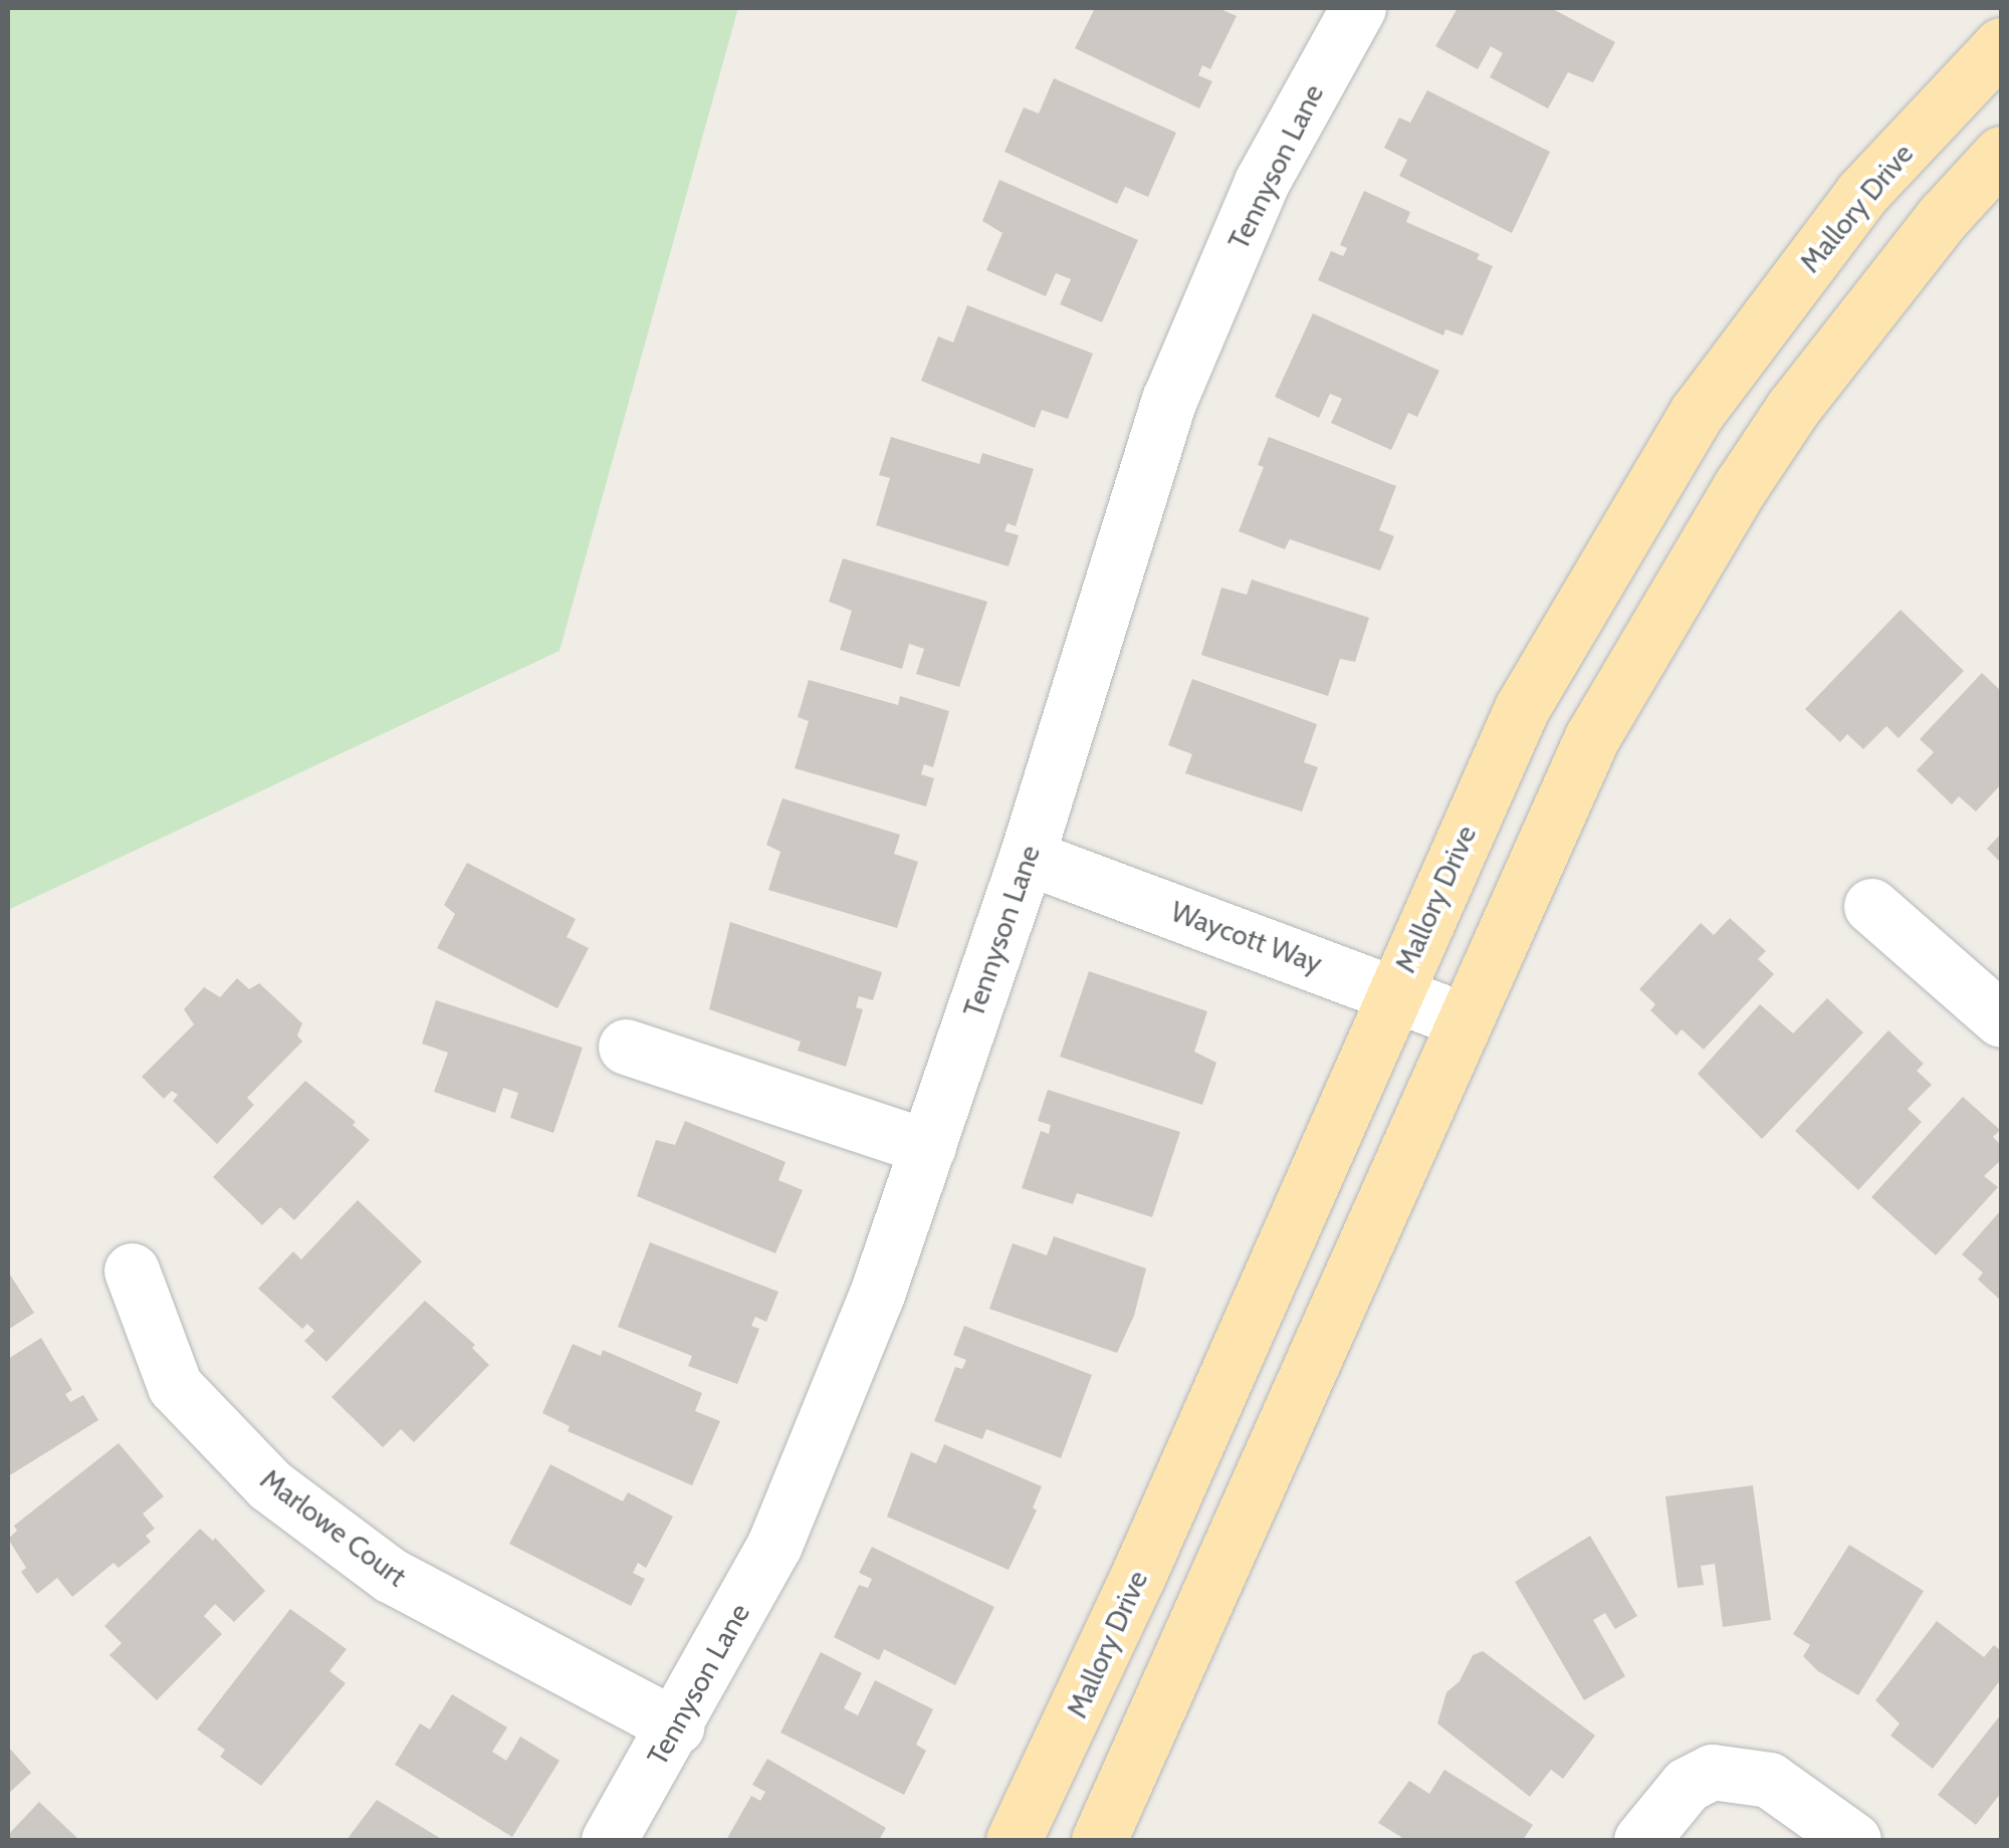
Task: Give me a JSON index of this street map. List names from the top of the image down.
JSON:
{
  "streets": {
    "main road": ["Mallory Drive"],
    "street": ["Tennyson Lane", "Waycott Way", "Marlowe Court"]
  },
  "crossings": [
    ["Tennyson Lane", "Waycott Way"],
    ["Tennyson Lane", "Marlowe Court"],
    ["Mallory Drive", "Waycott Way"]
  ]
}
